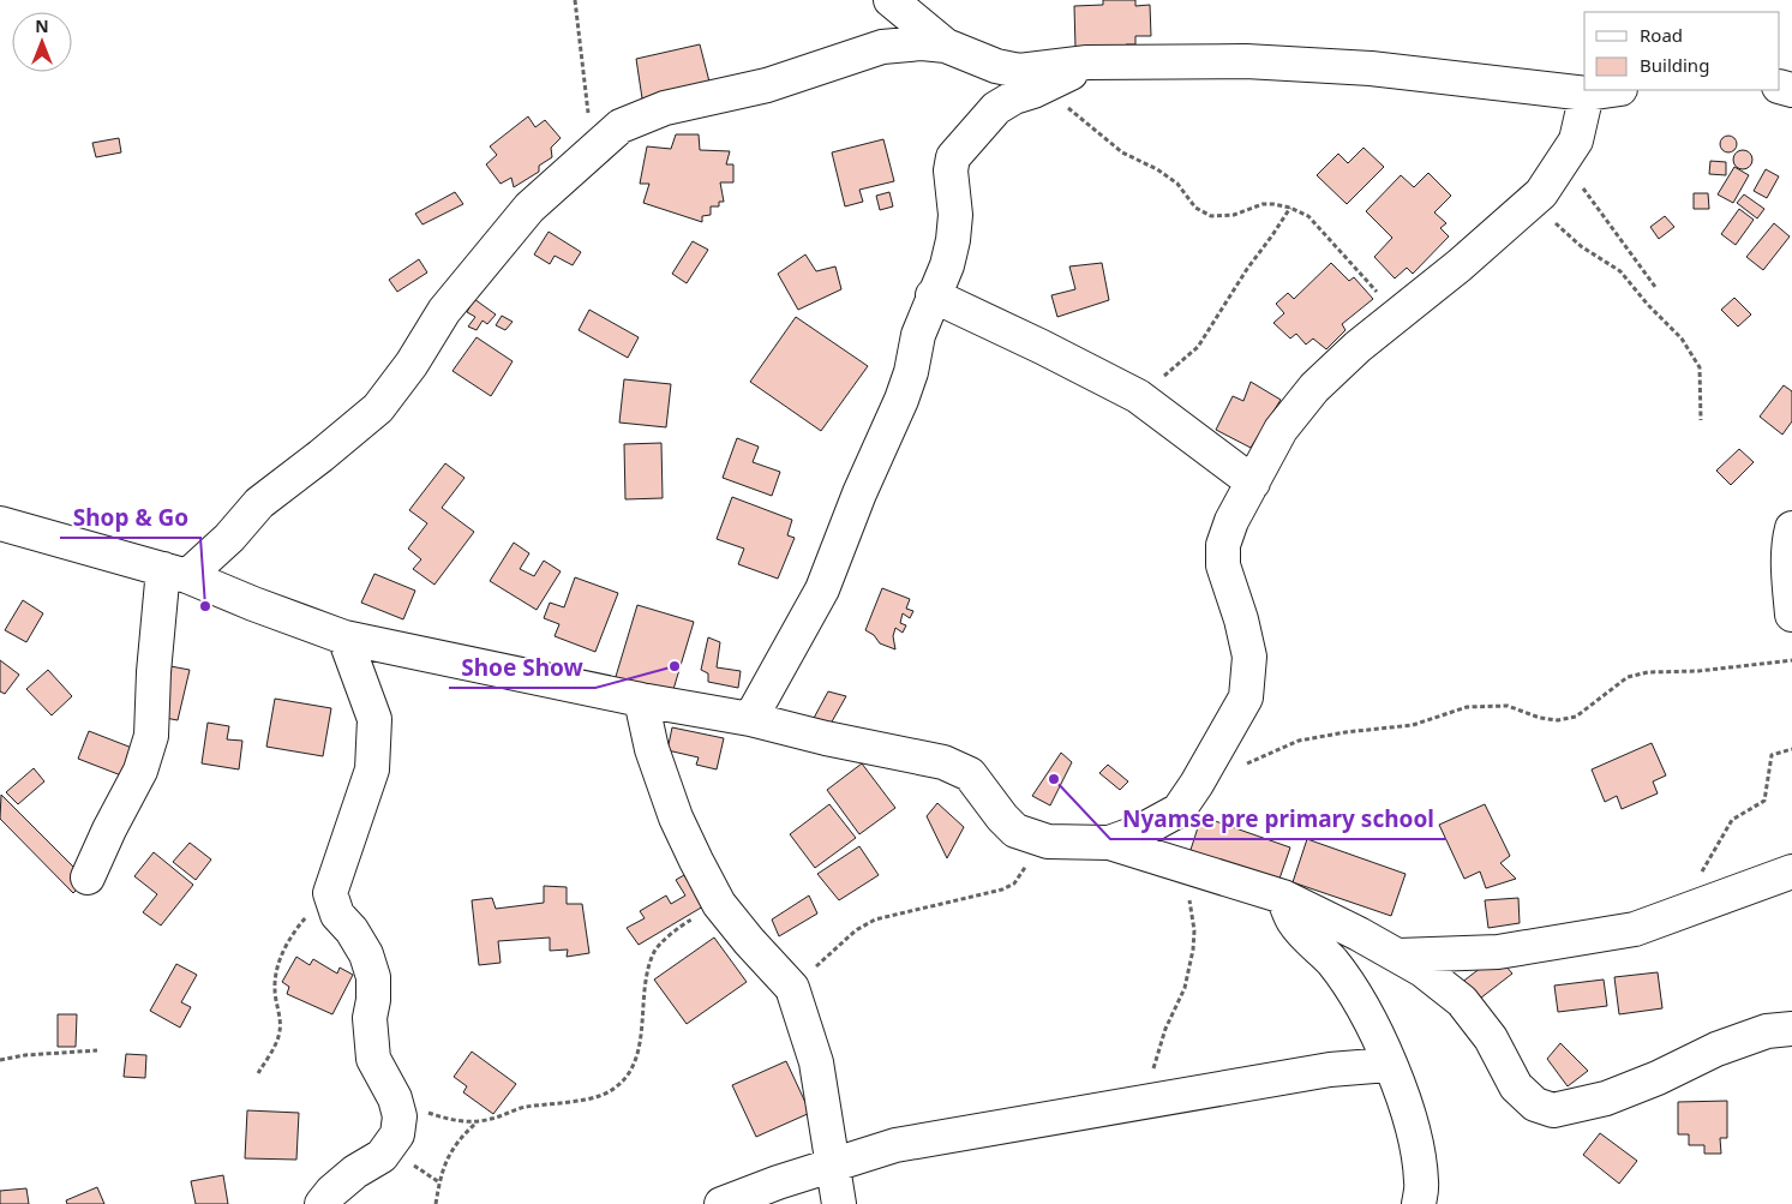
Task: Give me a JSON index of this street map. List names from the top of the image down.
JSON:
{
  "places": ["Shop & Go", "Shoe Show", "Nyamse pre primary school"],
  "legend": ["Road", "Building"],
  "north": "top"
}
